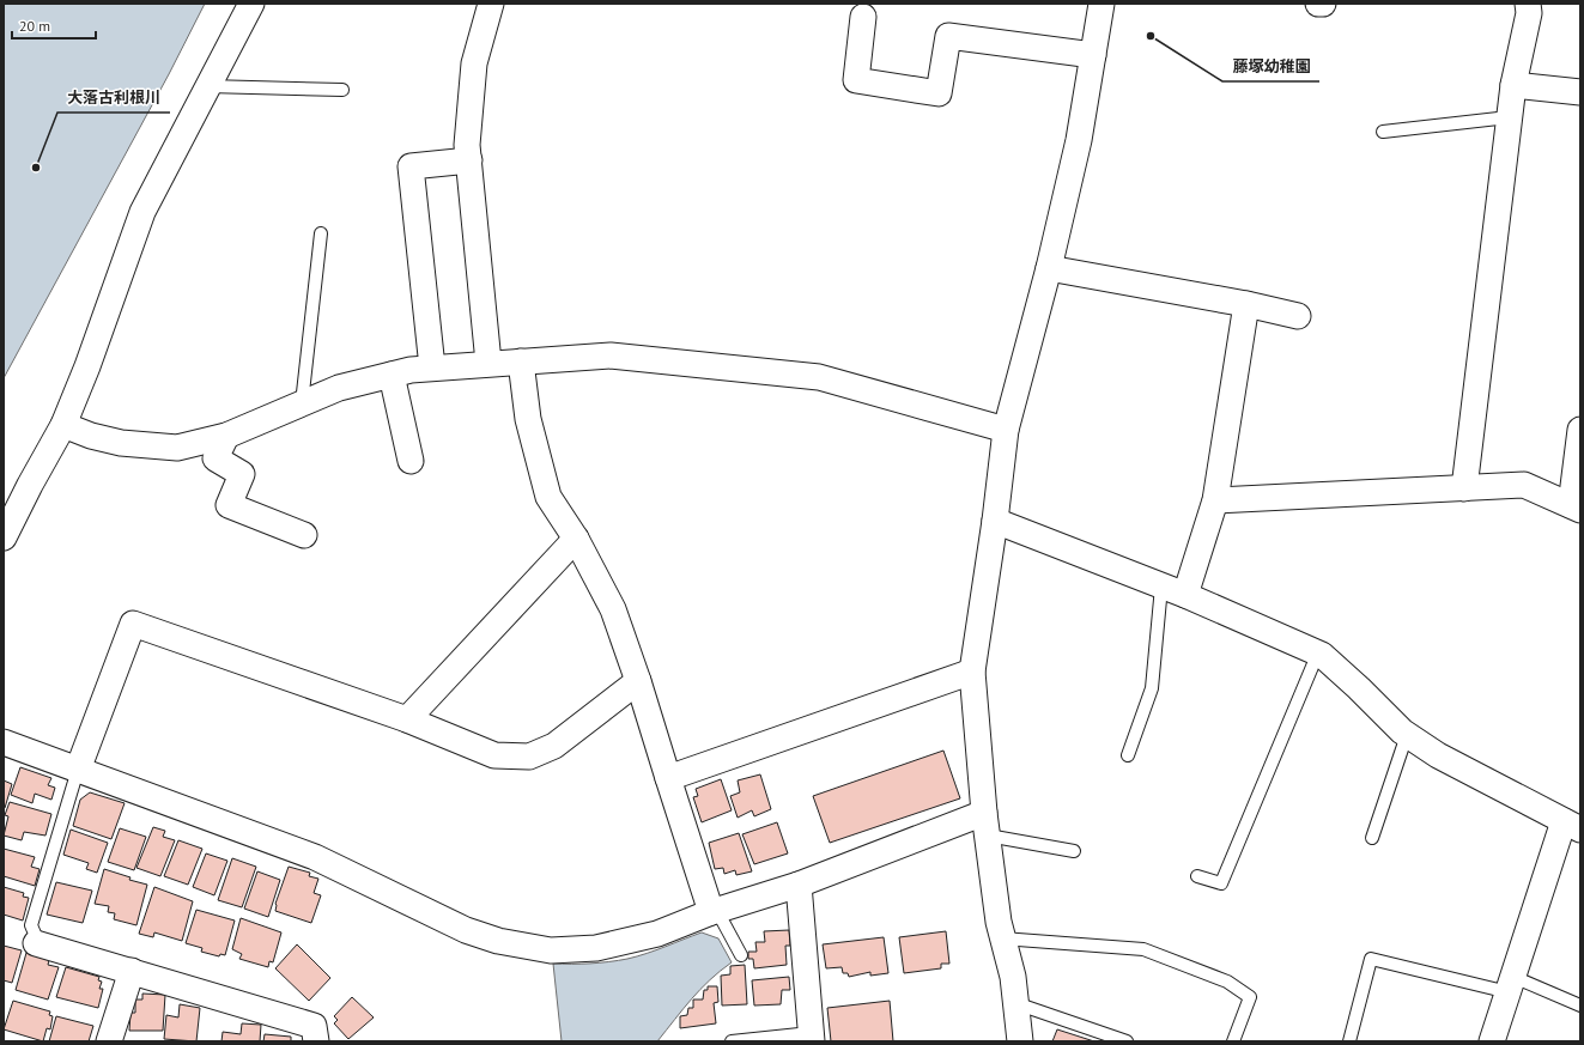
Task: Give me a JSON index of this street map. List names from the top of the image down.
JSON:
{
  "places": ["藤塚幼稚園", "大落古利根川"],
  "scale_bar": "20 m"
}
